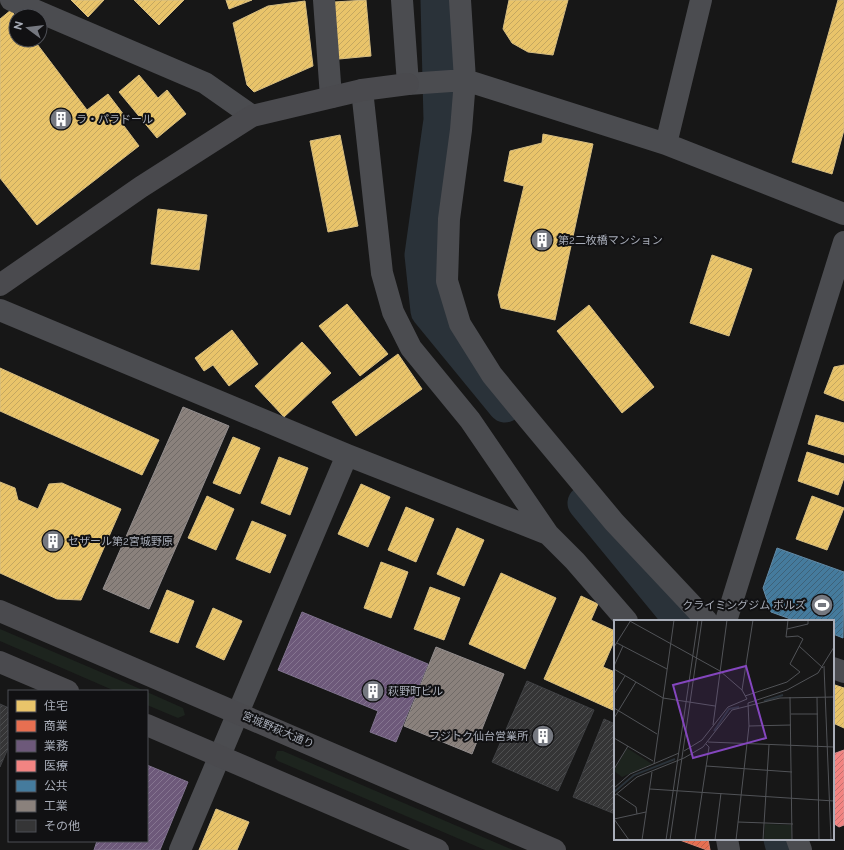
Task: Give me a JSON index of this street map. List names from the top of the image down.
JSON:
{
  "streets": {
    "street": ["宮城野萩大通り"]
  },
  "places": {
    "building": [
      "ラ・パラドール",
      "第2二枚橋マンション",
      "セザール第2宮城野原",
      "萩野町ビル",
      "フジトク仙台営業所"
    ],
    "sports": ["クライミングジム ボルズ"]
  },
  "legend": [
    "住宅",
    "商業",
    "業務",
    "医療",
    "公共",
    "工業",
    "その他"
  ],
  "north": "left"
}
